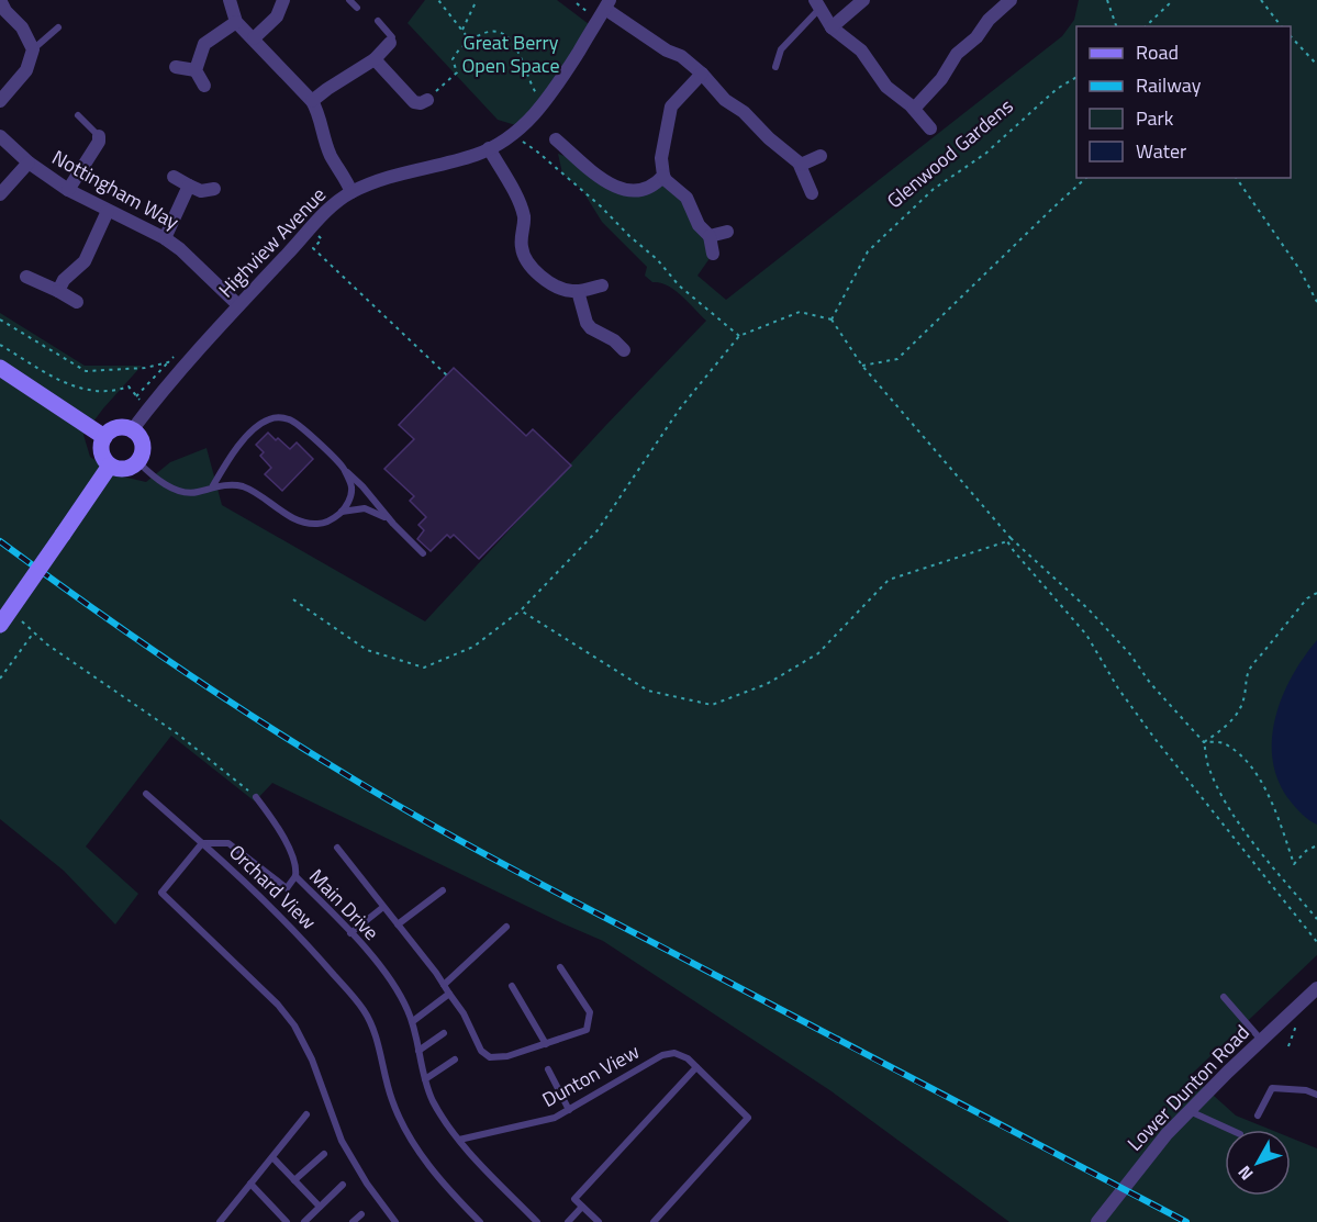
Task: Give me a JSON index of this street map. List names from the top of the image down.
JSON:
{
  "streets": {
    "street": [
      "Glenwood Gardens",
      "Nottingham Way",
      "Highview Avenue",
      "Lower Dunton Road"
    ],
    "lane": ["Orchard View", "Main Drive", "Dunton View"]
  },
  "crossings": [
    ["Nottingham Way", "Highview Avenue"],
    ["Orchard View", "Main Drive"],
    ["Main Drive", "Dunton View"]
  ],
  "parks": ["Great Berry Open Space"],
  "legend": [
    "Road",
    "Railway",
    "Park",
    "Water"
  ],
  "north": "bottom left"
}
